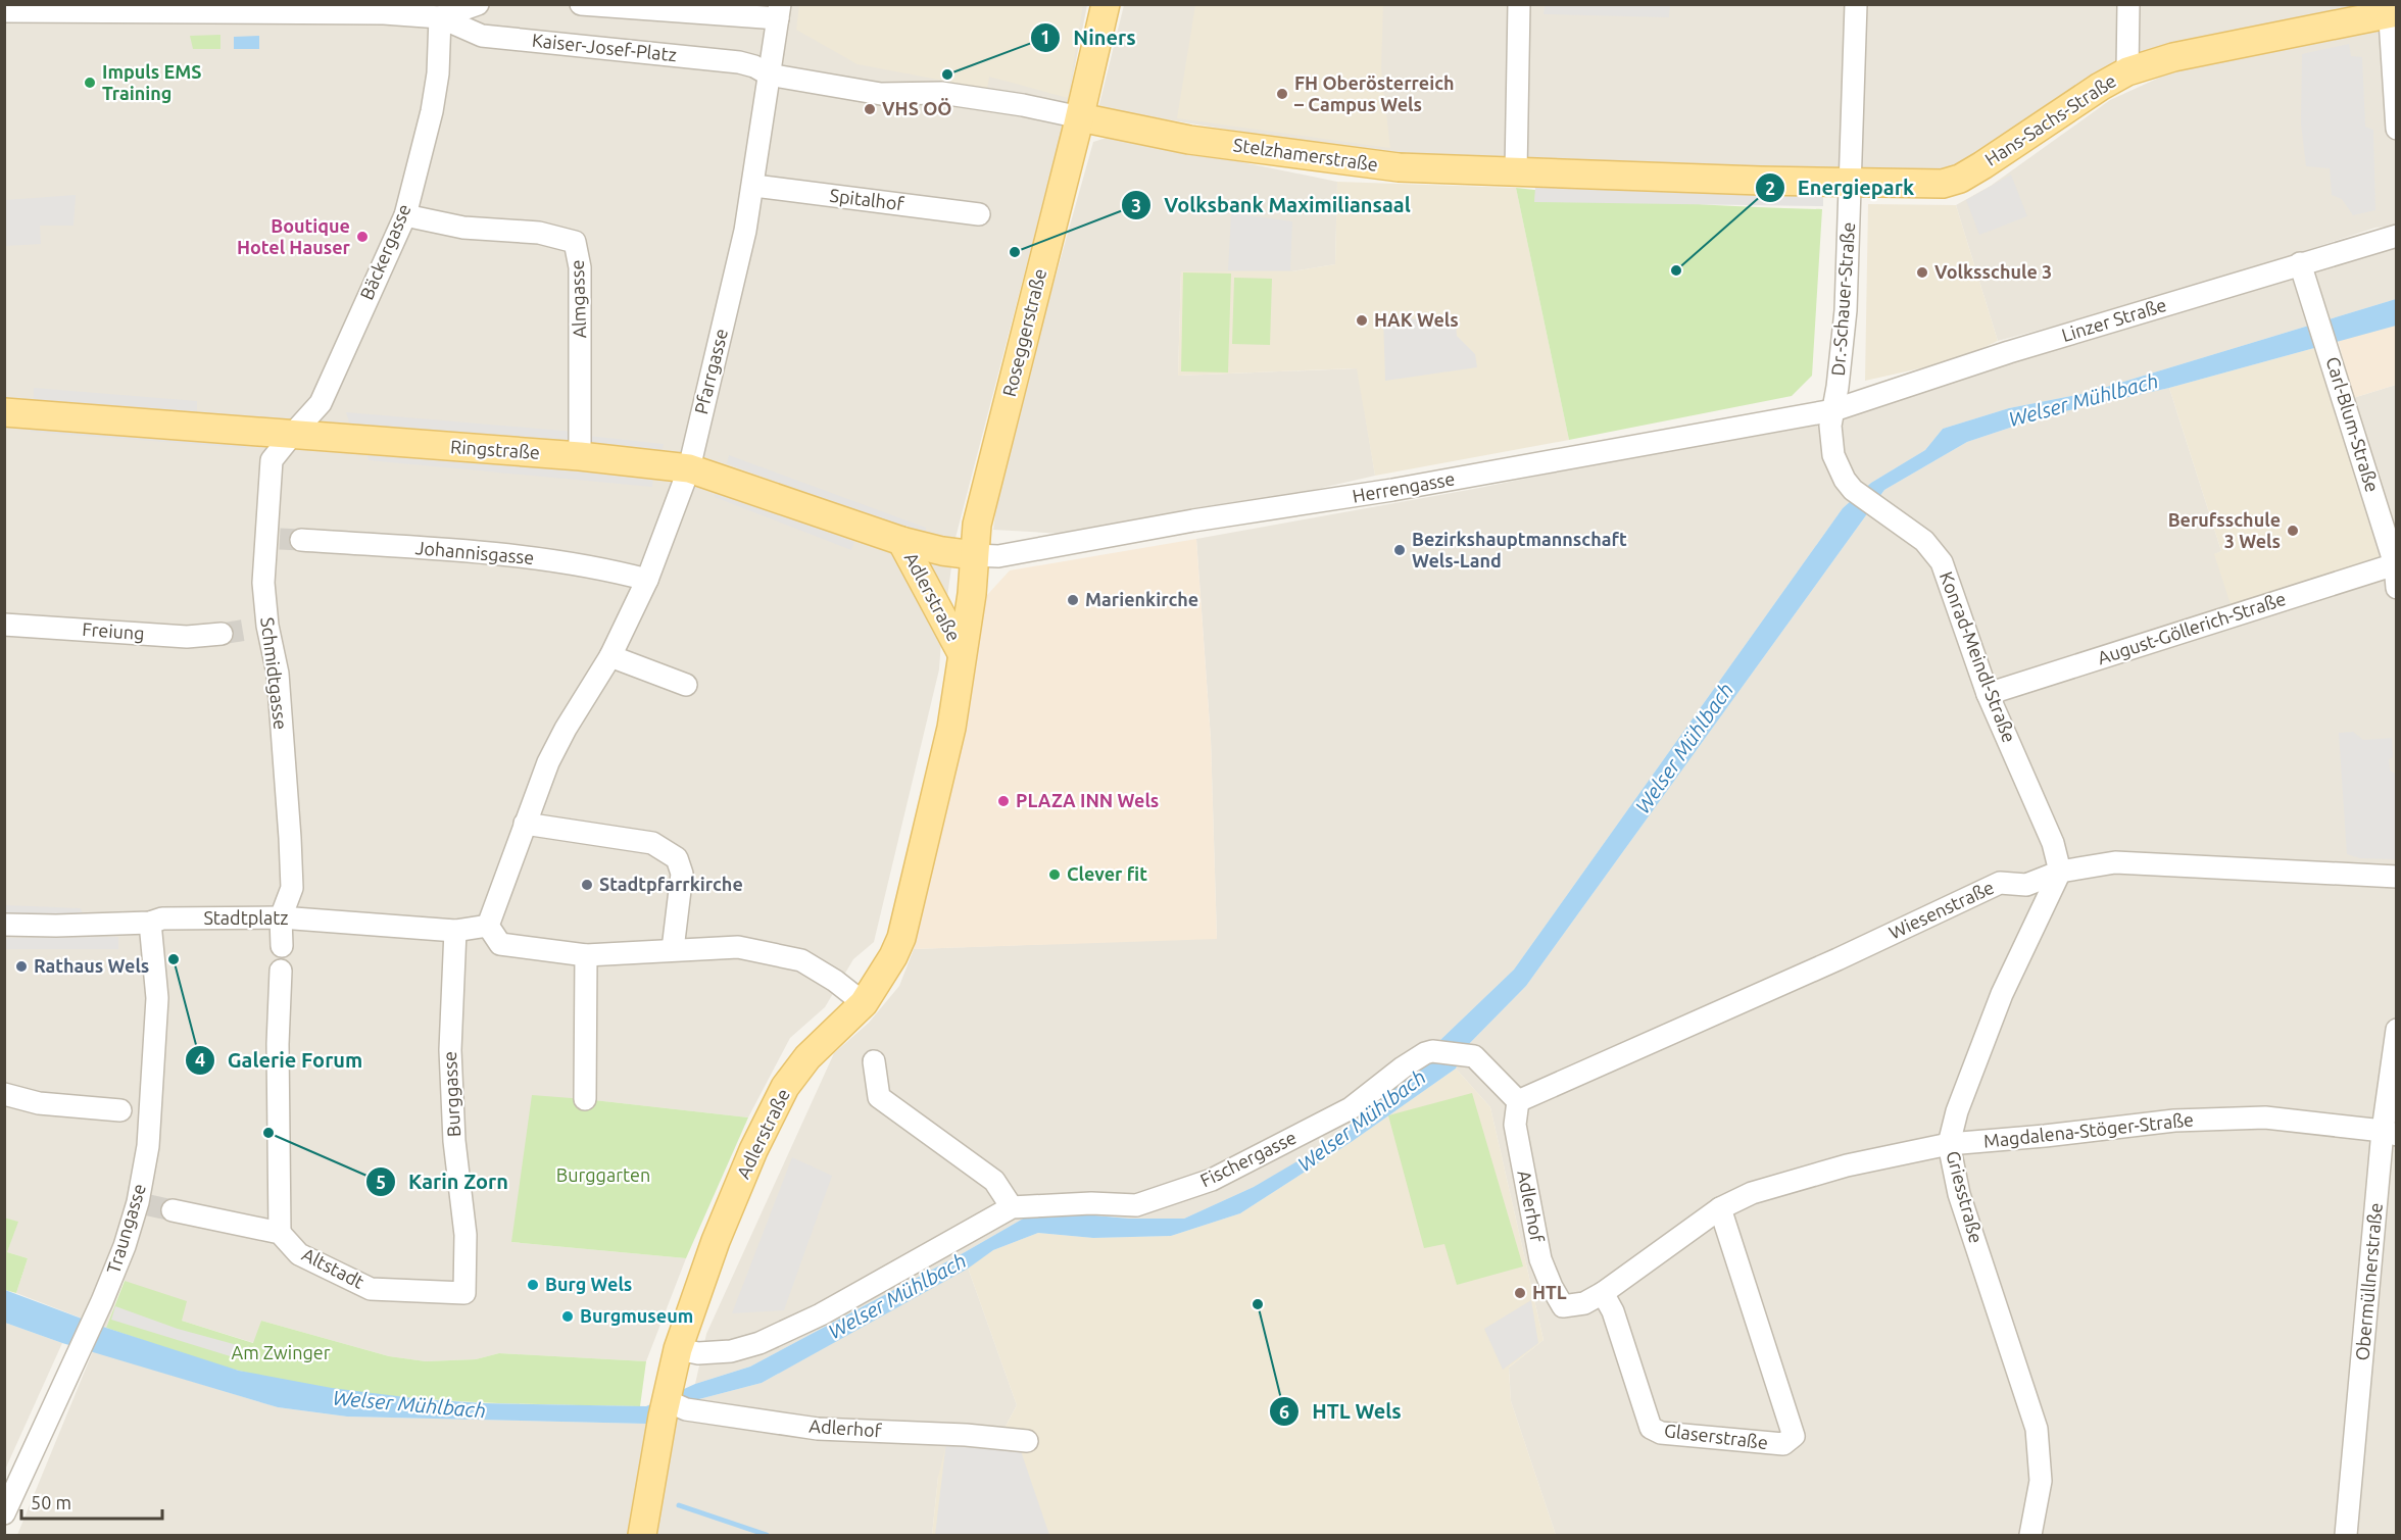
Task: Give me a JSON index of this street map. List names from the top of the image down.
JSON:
{
  "streets": {
    "main road": [
      "Hans-Sachs-Straße",
      "Stelzhamerstraße",
      "Roseggerstraße",
      "Ringstraße",
      "Adlerstraße"
    ],
    "street": [
      "Kaiser-Josef-Platz",
      "Spitalhof",
      "Bäckergasse",
      "Almgasse",
      "Dr.-Schauer-Straße",
      "Linzer Straße",
      "Pfarrgasse",
      "Carl-Blum-Straße",
      "Herrengasse",
      "Johannisgasse",
      "August-Göllerich-Straße",
      "Freiung",
      "Konrad-Meindl-Straße",
      "Schmidtgasse",
      "Wiesenstraße",
      "Stadtplatz",
      "Burggasse",
      "Magdalena-Stöger-Straße",
      "Fischergasse",
      "Griesstraße",
      "Adlerhof",
      "Traungasse",
      "Altstadt",
      "Obermüllnerstraße",
      "Glaserstraße"
    ]
  },
  "crossings": [
    ["Kaiser-Josef-Platz", "Stelzhamerstraße"],
    ["Kaiser-Josef-Platz", "Bäckergasse"],
    ["Kaiser-Josef-Platz", "Pfarrgasse"],
    ["Hans-Sachs-Straße", "Stelzhamerstraße"],
    ["Hans-Sachs-Straße", "Dr.-Schauer-Straße"],
    ["Stelzhamerstraße", "Dr.-Schauer-Straße"],
    ["Stelzhamerstraße", "Roseggerstraße"],
    ["Stelzhamerstraße", "Pfarrgasse"],
    ["Spitalhof", "Pfarrgasse"],
    ["Bäckergasse", "Almgasse"],
    ["Bäckergasse", "Ringstraße"],
    ["Bäckergasse", "Schmidtgasse"],
    ["Almgasse", "Ringstraße"],
    ["Dr.-Schauer-Straße", "Linzer Straße"],
    ["Dr.-Schauer-Straße", "Herrengasse"],
    ["Dr.-Schauer-Straße", "Konrad-Meindl-Straße"],
    ["Linzer Straße", "Carl-Blum-Straße"],
    ["Linzer Straße", "Herrengasse"],
    ["Linzer Straße", "Konrad-Meindl-Straße"],
    ["Roseggerstraße", "Ringstraße"],
    ["Roseggerstraße", "Herrengasse"],
    ["Roseggerstraße", "Adlerstraße"],
    ["Pfarrgasse", "Ringstraße"],
    ["Pfarrgasse", "Johannisgasse"],
    ["Pfarrgasse", "Stadtplatz"],
    ["Carl-Blum-Straße", "August-Göllerich-Straße"],
    ["Ringstraße", "Herrengasse"],
    ["Ringstraße", "Adlerstraße"],
    ["Ringstraße", "Schmidtgasse"],
    ["Herrengasse", "Adlerstraße"],
    ["Herrengasse", "Konrad-Meindl-Straße"],
    ["Adlerstraße", "Fischergasse"],
    ["Adlerstraße", "Adlerhof"],
    ["August-Göllerich-Straße", "Konrad-Meindl-Straße"],
    ["Konrad-Meindl-Straße", "Wiesenstraße"],
    ["Konrad-Meindl-Straße", "Griesstraße"],
    ["Schmidtgasse", "Stadtplatz"],
    ["Wiesenstraße", "Fischergasse"],
    ["Wiesenstraße", "Griesstraße"],
    ["Wiesenstraße", "Adlerhof"],
    ["Stadtplatz", "Burggasse"],
    ["Stadtplatz", "Traungasse"],
    ["Burggasse", "Altstadt"],
    ["Magdalena-Stöger-Straße", "Griesstraße"],
    ["Magdalena-Stöger-Straße", "Adlerhof"],
    ["Magdalena-Stöger-Straße", "Obermüllnerstraße"],
    ["Magdalena-Stöger-Straße", "Glaserstraße"],
    ["Fischergasse", "Adlerhof"]
  ],
  "water": ["Welser Mühlbach"],
  "parks": ["Burggarten", "Am Zwinger"],
  "places": [
    "Niners",
    "Impuls EMS Training",
    "FH Oberösterreich – Campus Wels",
    "VHS OÖ",
    "Boutique Hotel Hauser",
    "Volksbank Maximiliansaal",
    "Energiepark",
    "Volksschule 3",
    "HAK Wels",
    "Berufsschule 3 Wels",
    "Bezirkshauptmannschaft Wels-Land",
    "Marienkirche",
    "PLAZA INN Wels",
    "Clever fit",
    "Stadtpfarrkirche",
    "Galerie Forum",
    "Rathaus Wels",
    "Karin Zorn",
    "Burg Wels",
    "HTL",
    "HTL Wels",
    "Burgmuseum"
  ],
  "scale_bar": "50 m"
}
